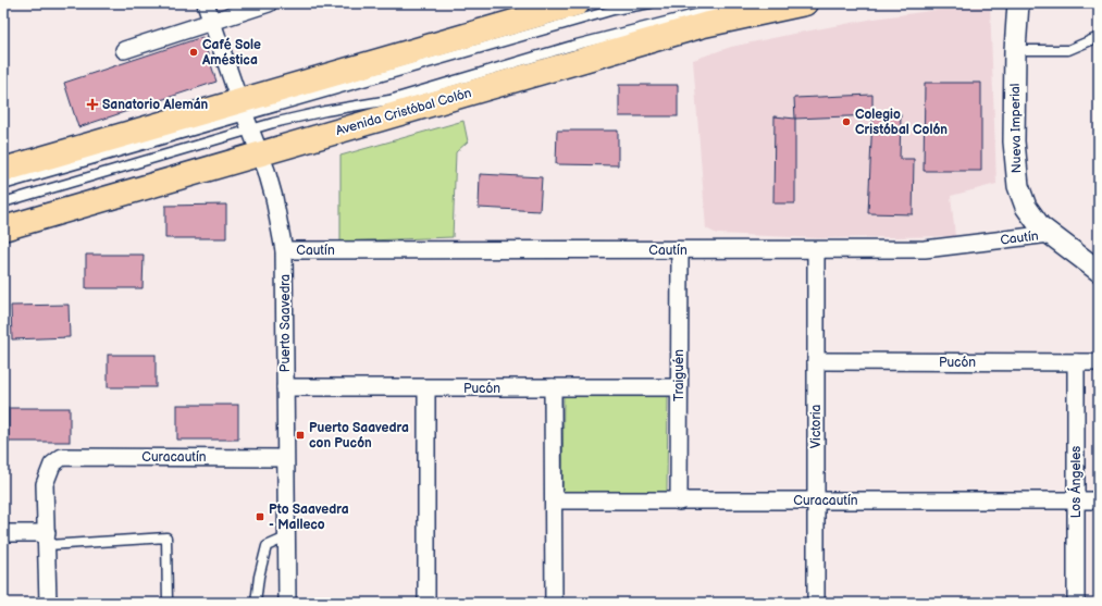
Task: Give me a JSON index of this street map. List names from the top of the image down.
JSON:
{
  "streets": {
    "main road": ["Avenida Cristóbal Colón"],
    "street": [
      "Nueva Imperial",
      "Cautín",
      "Puerto Saavedra",
      "Pucón",
      "Traiguén",
      "Victoria",
      "Curacautín",
      "Los Ángeles"
    ]
  },
  "crossings": [
    ["Avenida Cristóbal Colón", "Puerto Saavedra"],
    ["Nueva Imperial", "Cautín"],
    ["Cautín", "Puerto Saavedra"],
    ["Cautín", "Traiguén"],
    ["Cautín", "Victoria"],
    ["Puerto Saavedra", "Pucón"],
    ["Puerto Saavedra", "Curacautín"],
    ["Pucón", "Traiguén"],
    ["Pucón", "Victoria"],
    ["Pucón", "Los Ángeles"],
    ["Traiguén", "Curacautín"],
    ["Victoria", "Curacautín"],
    ["Curacautín", "Los Ángeles"]
  ],
  "places": {
    "other": ["Café Sole Améstica", "Colegio Cristóbal Colón"],
    "health": ["Sanatorio Alemán"],
    "transit": ["Puerto Saavedra con Pucón", "Pto Saavedra - Malleco"]
  }
}
